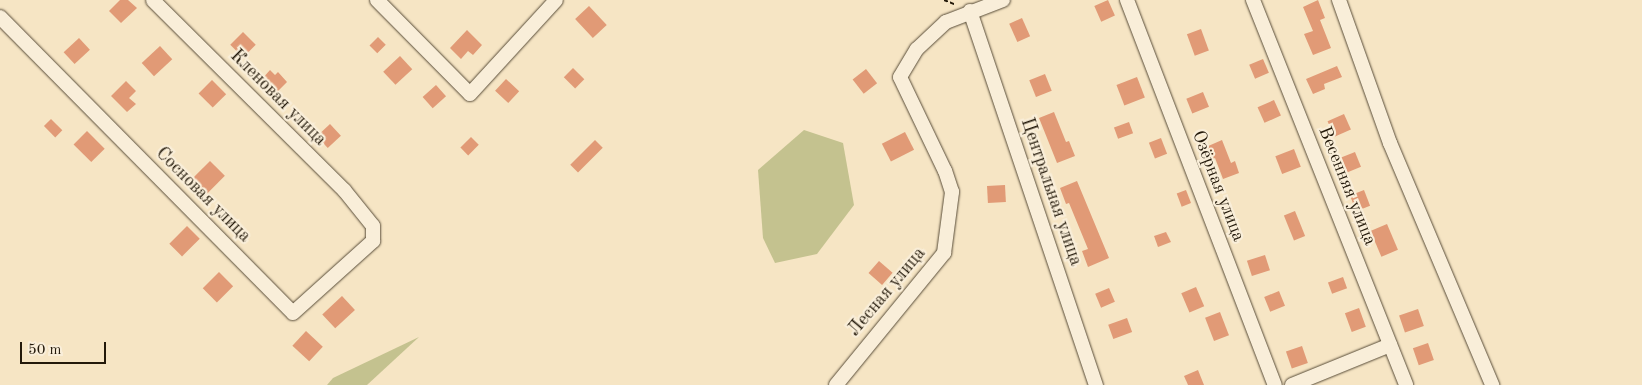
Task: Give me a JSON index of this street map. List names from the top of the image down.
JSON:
{
  "streets": {
    "street": [
      "Кленовая улица",
      "Озёрная улица",
      "Весенняя улица",
      "Центральная улица",
      "Сосновая улица",
      "Лесная улица"
    ]
  },
  "crossings": [
    ["Кленовая улица", "Сосновая улица"],
    ["Центральная улица", "Лесная улица"]
  ],
  "scale_bar": "50 m"
}
